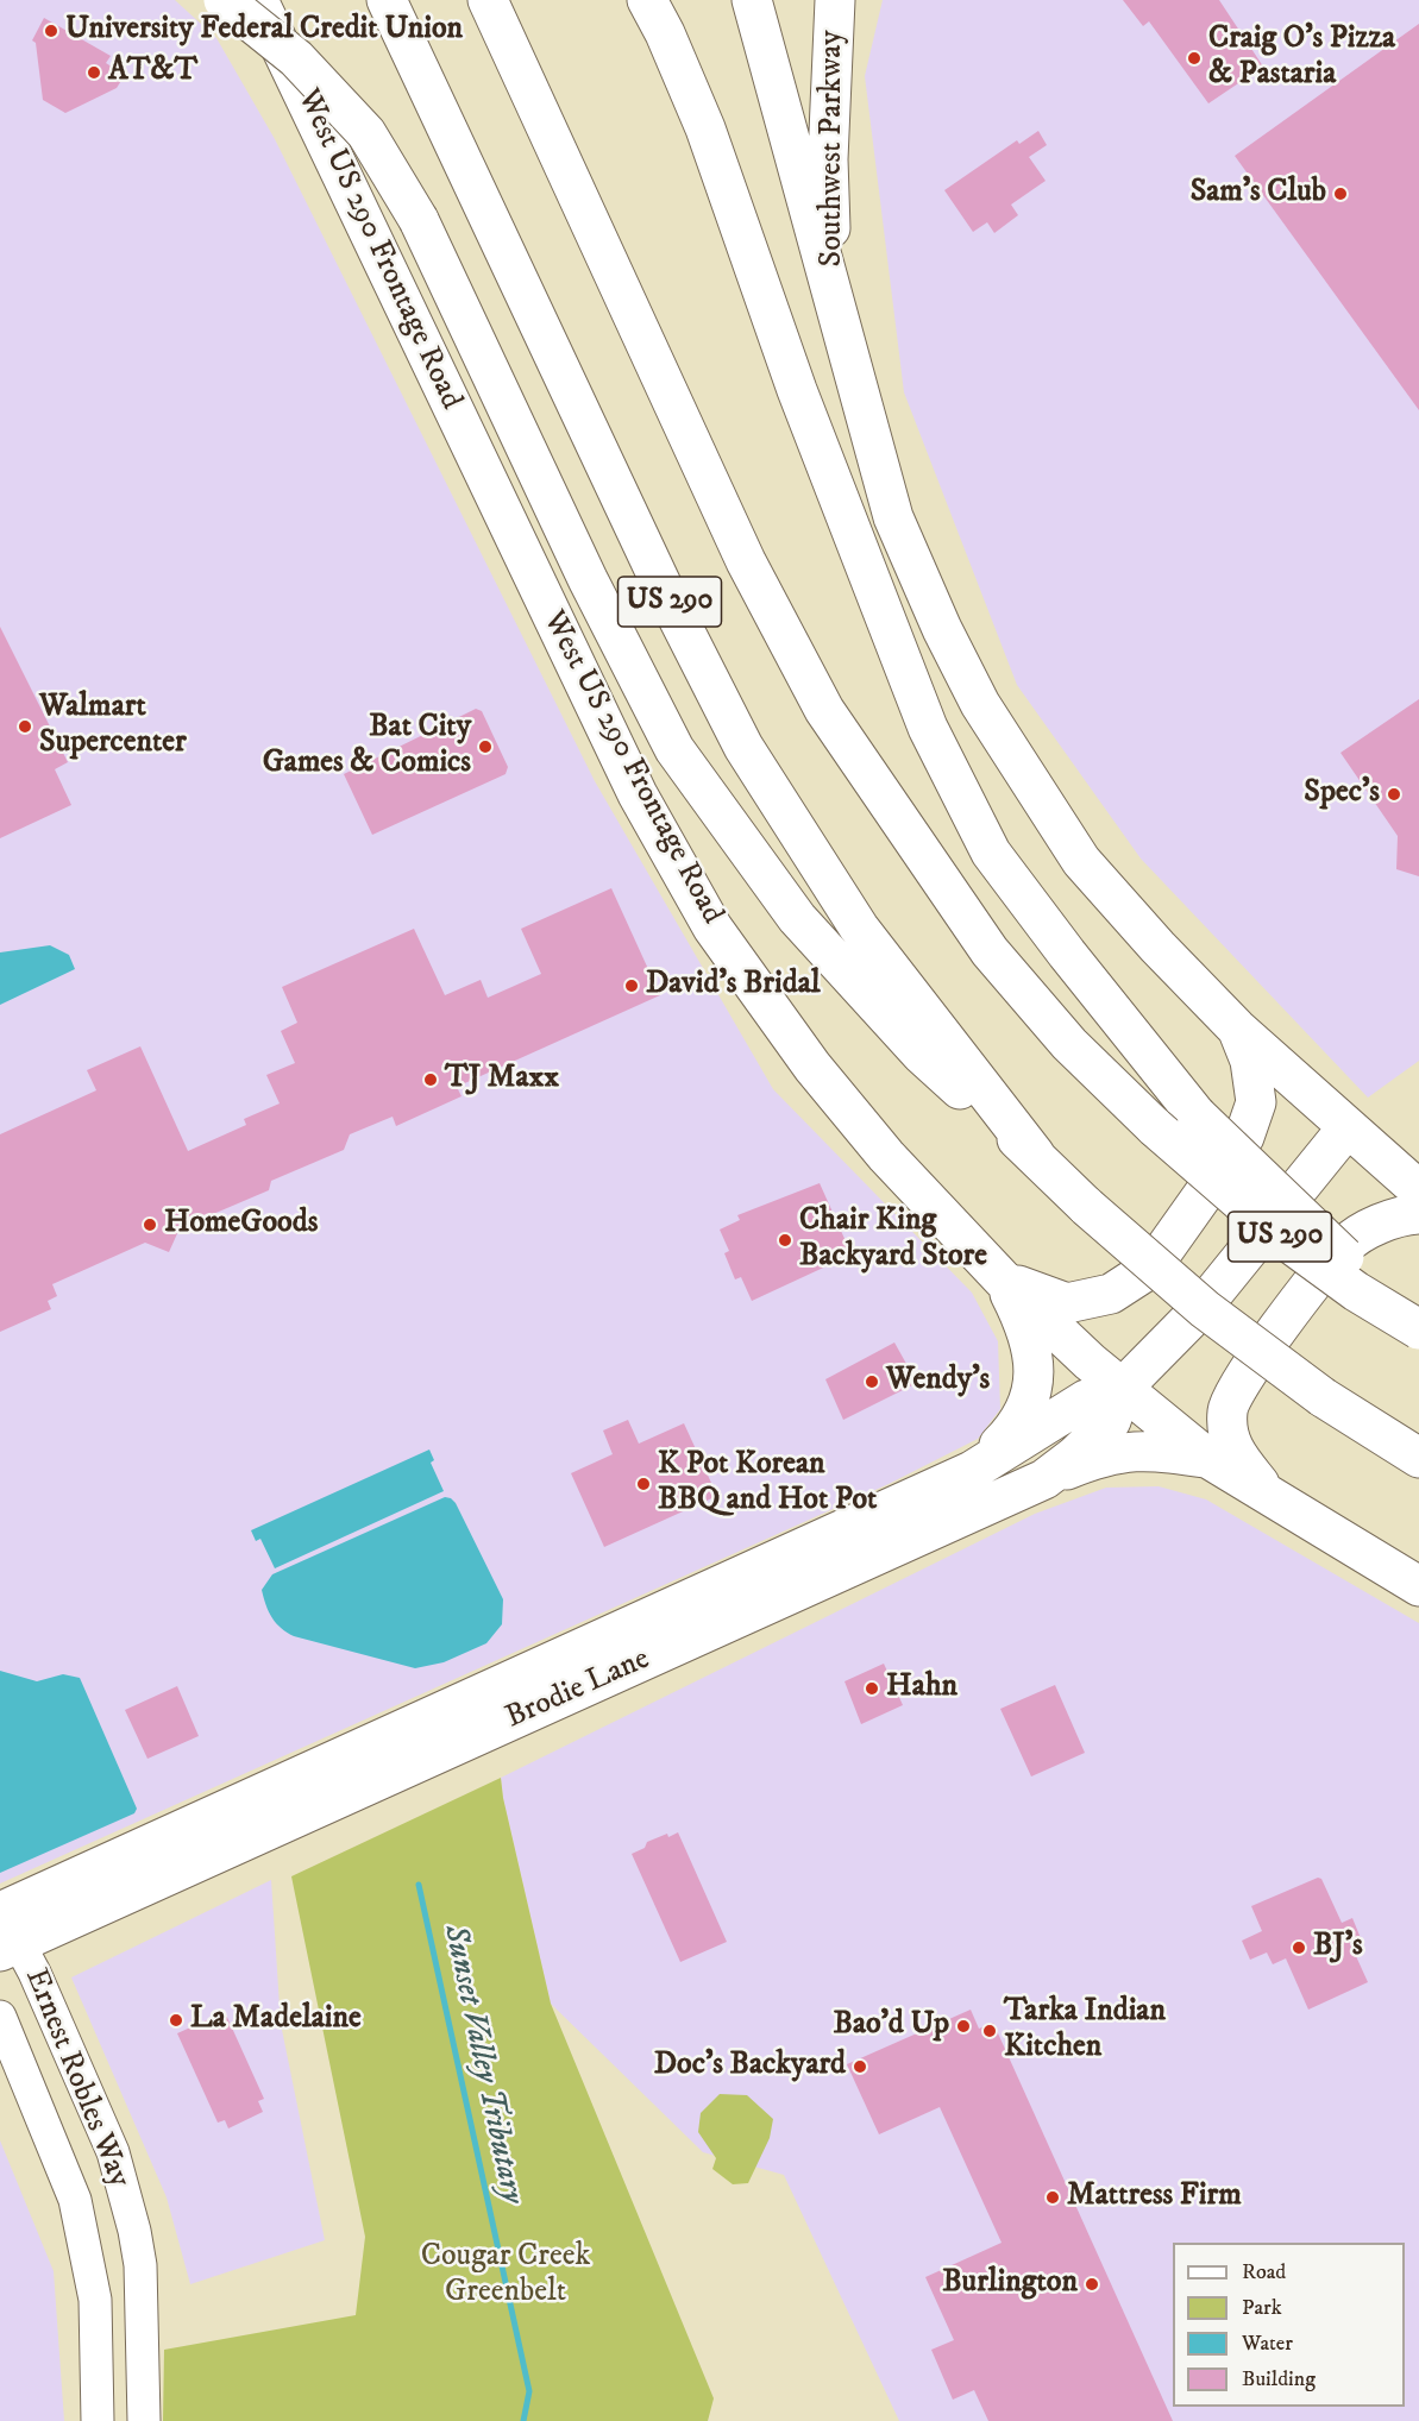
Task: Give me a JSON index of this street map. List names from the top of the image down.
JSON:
{
  "streets": {
    "main road": [
      "Southwest Parkway",
      "West US 290 Frontage Road",
      "US 290",
      "Brodie Lane"
    ],
    "street": ["Ernest Robles Way"]
  },
  "crossings": [
    ["West US 290 Frontage Road", "Brodie Lane"],
    ["Brodie Lane", "Ernest Robles Way"]
  ],
  "water": ["Sunset Valley Tributary"],
  "parks": ["Cougar Creek Greenbelt"],
  "places": [
    "University Federal Credit Union",
    "Craig O's Pizza & Pastaria",
    "AT&T",
    "Sam's Club",
    "Walmart Supercenter",
    "Bat City Games & Comics",
    "Spec's",
    "David's Bridal",
    "TJ Maxx",
    "HomeGoods",
    "Chair King Backyard Store",
    "Wendy's",
    "K Pot Korean BBQ and Hot Pot",
    "Hahn",
    "BJ's",
    "La Madelaine",
    "Bao'd Up",
    "Tarka Indian Kitchen",
    "Doc's Backyard",
    "Mattress Firm",
    "Burlington"
  ],
  "legend": [
    "Road",
    "Park",
    "Water",
    "Building"
  ]
}
